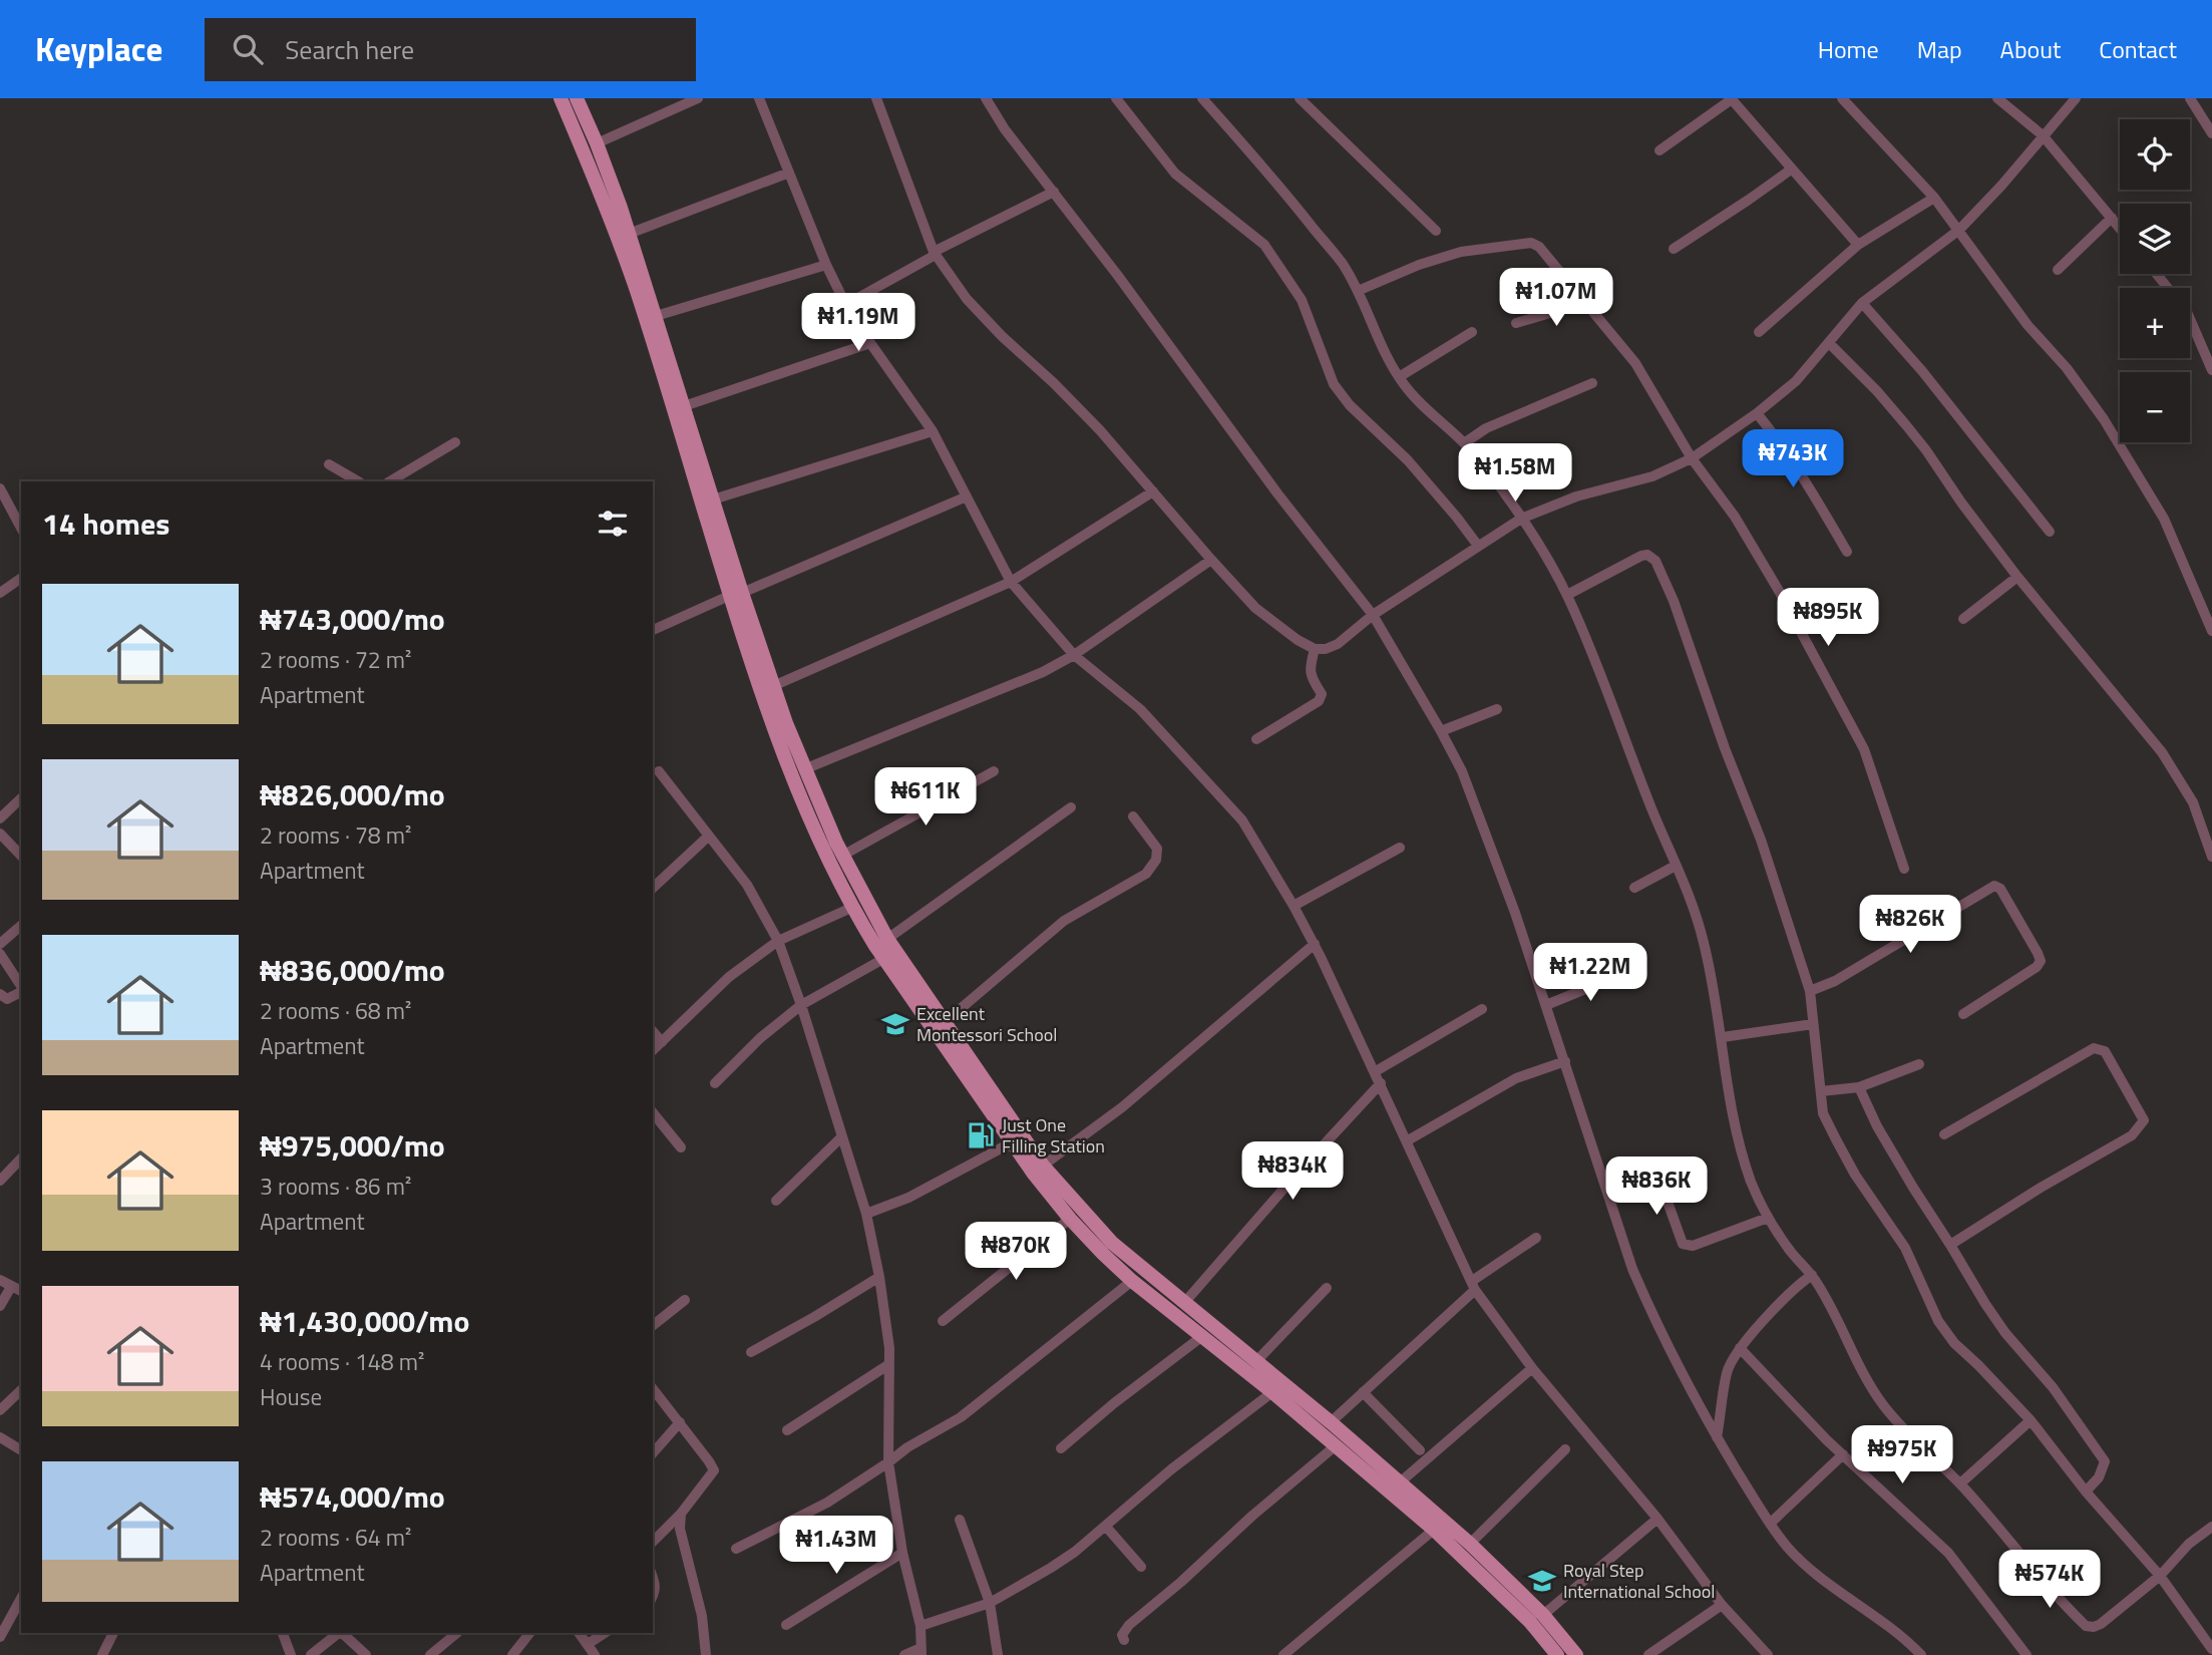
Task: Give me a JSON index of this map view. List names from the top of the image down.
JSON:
{
  "places": {
    "school or university": ["Excellent Montessori School", "Royal Step International School"],
    "fuel station": ["Just One Filling Station"]
  },
  "page": {
    "header": "Keyplace",
    "search": "Search here",
    "nav": [
      "Home",
      "Map",
      "About",
      "Contact"
    ],
    "map_buttons": ["+", "−"],
    "price": [
      "₦1.07M",
      "₦1.19M",
      "₦743K",
      "₦1.58M",
      "₦895K",
      "₦611K",
      "₦826K",
      "₦1.22M",
      "₦834K",
      "₦836K",
      "₦870K",
      "₦975K",
      "₦1.43M",
      "₦574K"
    ],
    "heading": "14 homes",
    "list": [
      {
        "name": "₦743,000/mo",
        "note": "2 rooms · 72 m² · Apartment"
      },
      {
        "name": "₦826,000/mo",
        "note": "2 rooms · 78 m² · Apartment"
      },
      {
        "name": "₦836,000/mo",
        "note": "2 rooms · 68 m² · Apartment"
      },
      {
        "name": "₦975,000/mo",
        "note": "3 rooms · 86 m² · Apartment"
      },
      {
        "name": "₦1,430,000/mo",
        "note": "4 rooms · 148 m² · House"
      },
      {
        "name": "₦574,000/mo",
        "note": "2 rooms · 64 m² · Apartment"
      }
    ]
  }
}
